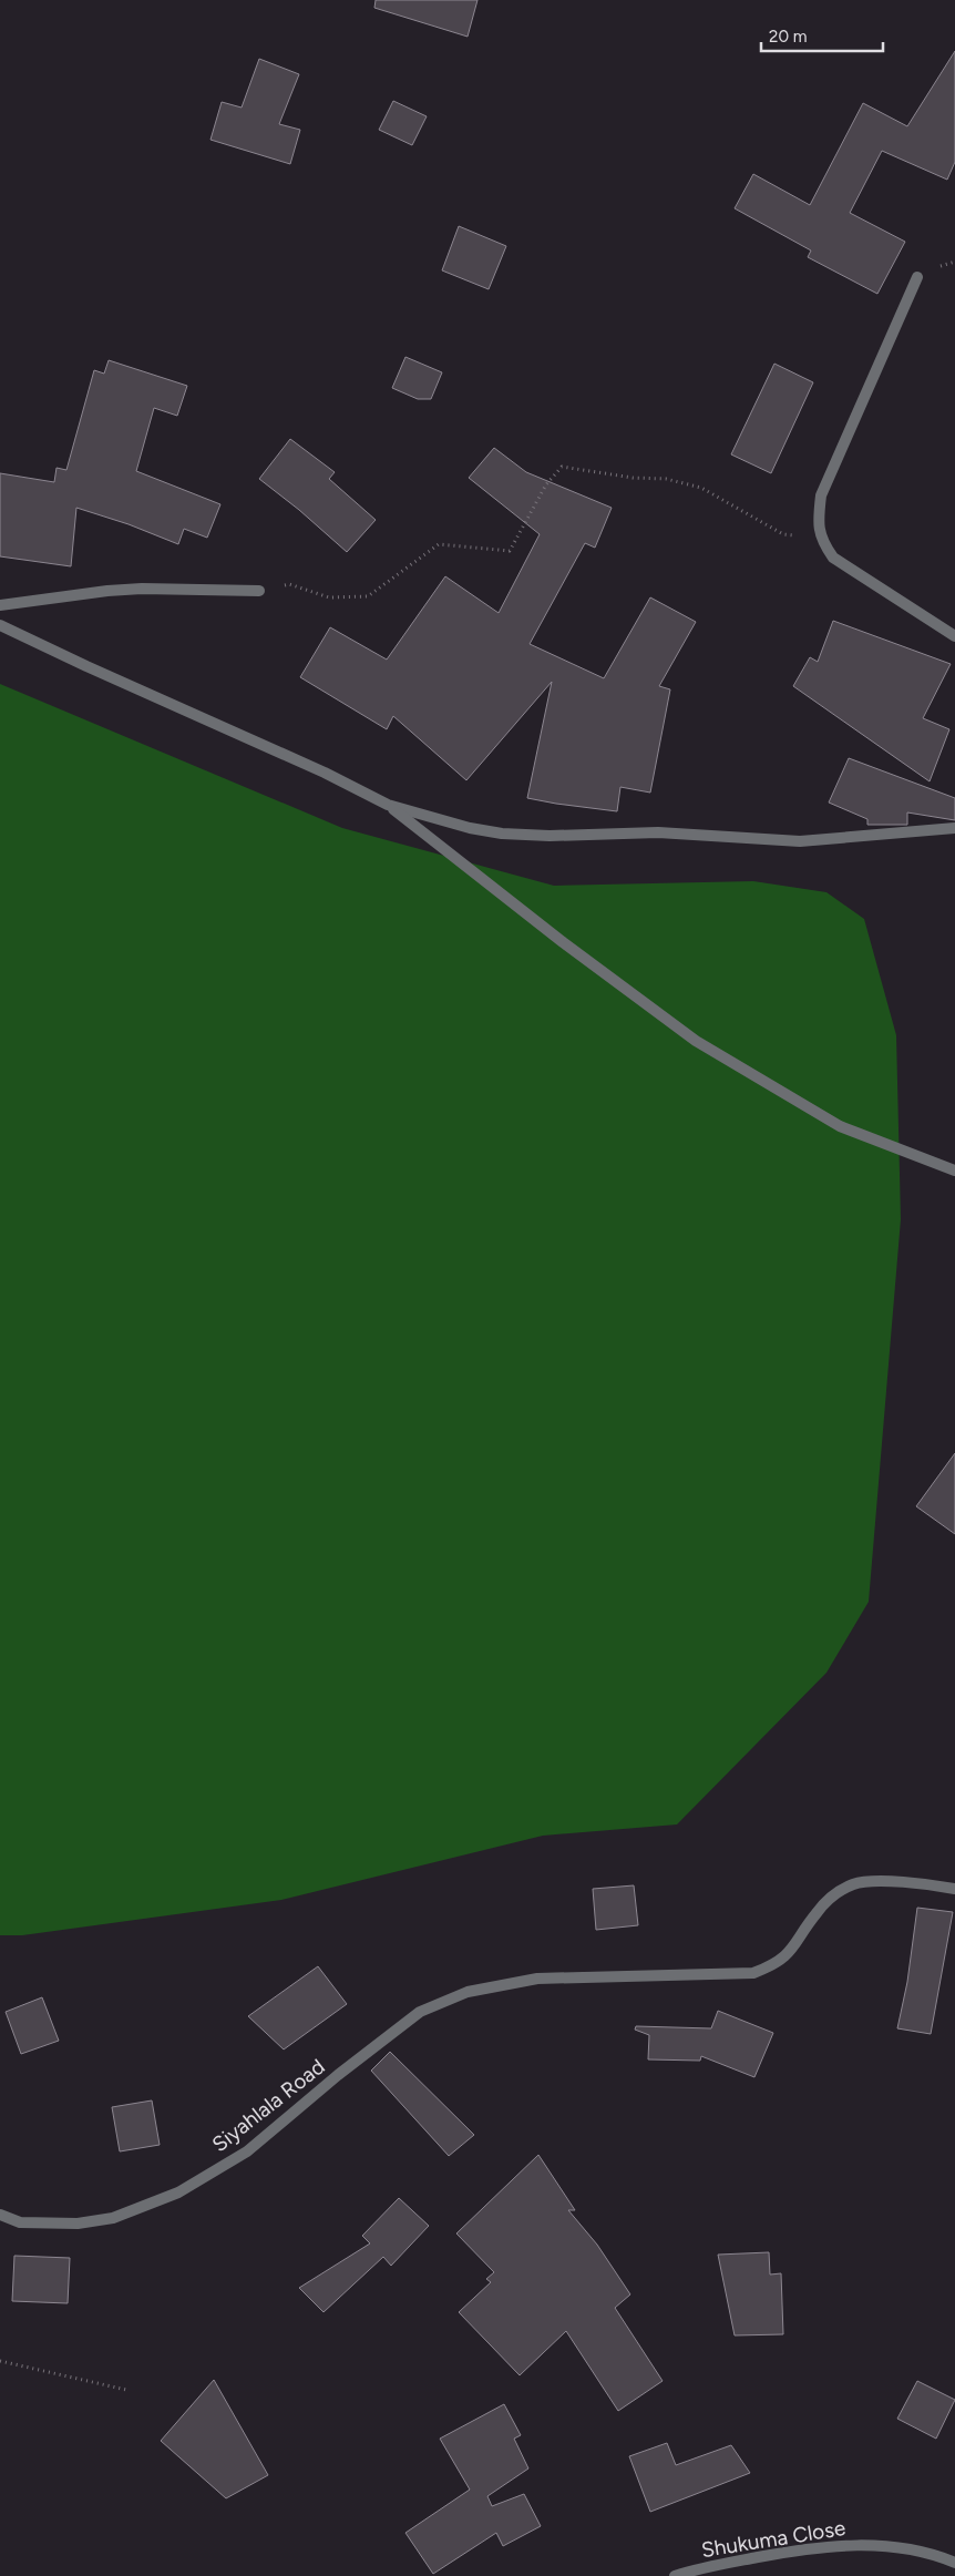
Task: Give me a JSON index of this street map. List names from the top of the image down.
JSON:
{
  "streets": {
    "street": ["Siyahlala Road", "Shukuma Close"]
  },
  "scale_bar": "20 m"
}
